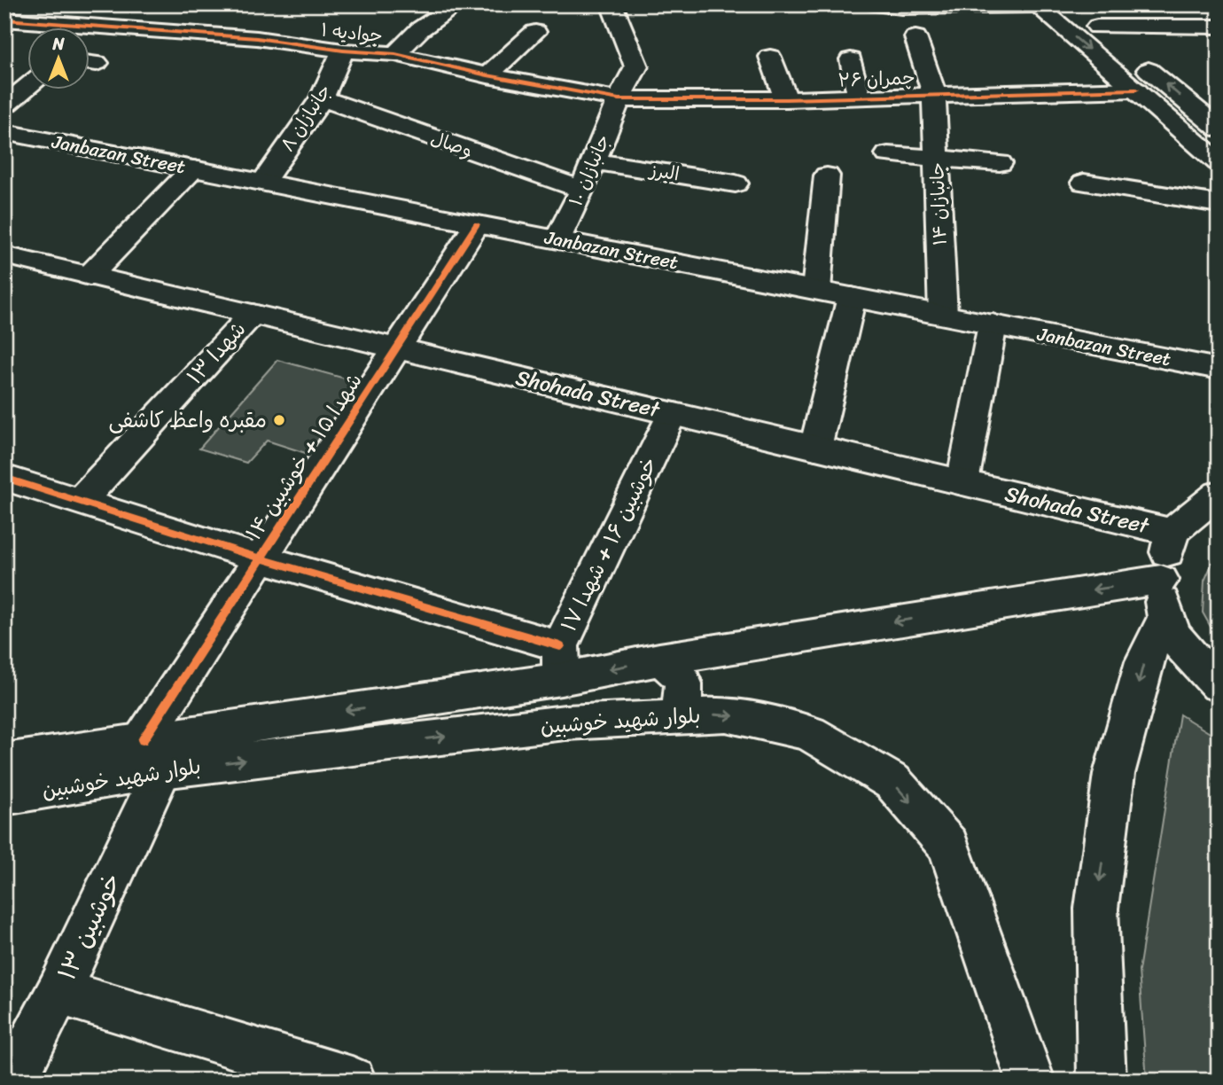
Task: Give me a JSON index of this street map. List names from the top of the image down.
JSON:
{
  "streets": {
    "street": [
      "جوادیه ۱",
      "چمران ۲۶",
      "جانبازان ۸",
      "وصال",
      "Janbazan Street",
      "جانبازان ۱۰",
      "البرز",
      "جانبازان ۱۴",
      "شهدا ۱۳",
      "Shohada Street",
      "شهدا ۱۵ + خوشبین ۱۴",
      "خوشبین ۱۶ + شهدا ۱۷",
      "بلوار شهید خوشبین",
      "خوشبین ۱۳"
    ]
  },
  "crossings": [
    ["جوادیه ۱", "چمران ۲۶"],
    ["جوادیه ۱", "جانبازان ۸"],
    ["جوادیه ۱", "جانبازان ۱۰"],
    ["چمران ۲۶", "جانبازان ۱۰"],
    ["چمران ۲۶", "جانبازان ۱۴"],
    ["جانبازان ۸", "وصال"],
    ["جانبازان ۸", "Janbazan Street"],
    ["وصال", "جانبازان ۱۰"],
    ["Janbazan Street", "جانبازان ۱۰"],
    ["Janbazan Street", "جانبازان ۱۴"],
    ["Janbazan Street", "شهدا ۱۵ + خوشبین ۱۴"],
    ["جانبازان ۱۰", "البرز"],
    ["شهدا ۱۳", "Shohada Street"],
    ["Shohada Street", "شهدا ۱۵ + خوشبین ۱۴"],
    ["Shohada Street", "خوشبین ۱۶ + شهدا ۱۷"],
    ["شهدا ۱۵ + خوشبین ۱۴", "بلوار شهید خوشبین"],
    ["شهدا ۱۵ + خوشبین ۱۴", "خوشبین ۱۳"],
    ["خوشبین ۱۶ + شهدا ۱۷", "بلوار شهید خوشبین"],
    ["بلوار شهید خوشبین", "خوشبین ۱۳"]
  ],
  "places": ["مقبره واعظ کاشفی"],
  "north": "top"
}
